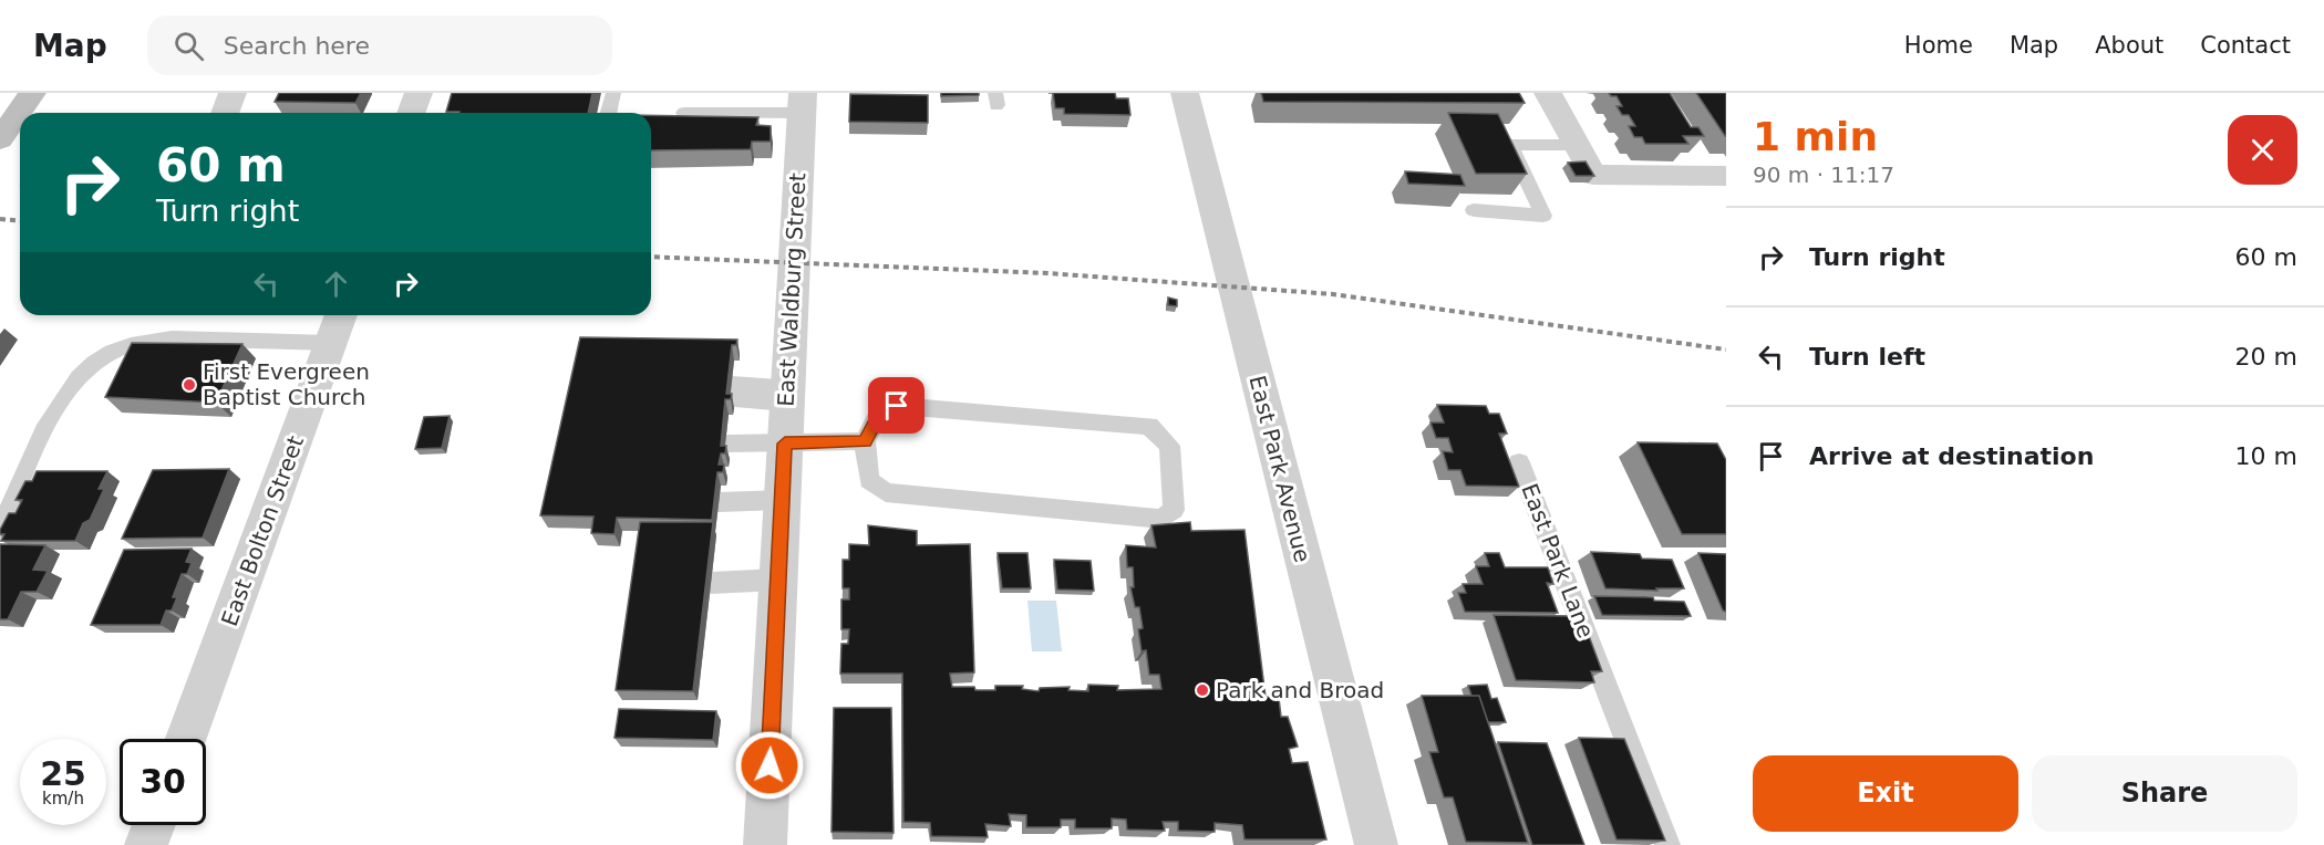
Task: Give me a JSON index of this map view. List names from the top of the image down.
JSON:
{
  "streets": {
    "street": ["East Waldburg Street", "East Park Avenue", "East Bolton Street"],
    "lane": ["East Park Lane"]
  },
  "places": ["First Evergreen Baptist Church", "Park and Broad"],
  "page": {
    "header": "Map",
    "search": "Search here",
    "nav": [
      "Home",
      "Map",
      "About",
      "Contact"
    ],
    "heading": ["1 min", "90 m · 11:17"],
    "turn": ["60 m", "Turn right"],
    "list": [
      {
        "name": "Turn right",
        "value": "60 m"
      },
      {
        "name": "Turn left",
        "value": "20 m"
      },
      {
        "name": "Arrive at destination",
        "value": "10 m"
      }
    ],
    "speed": "25 km/h",
    "limit": "30",
    "buttons": ["Exit", "Share"]
  }
}
